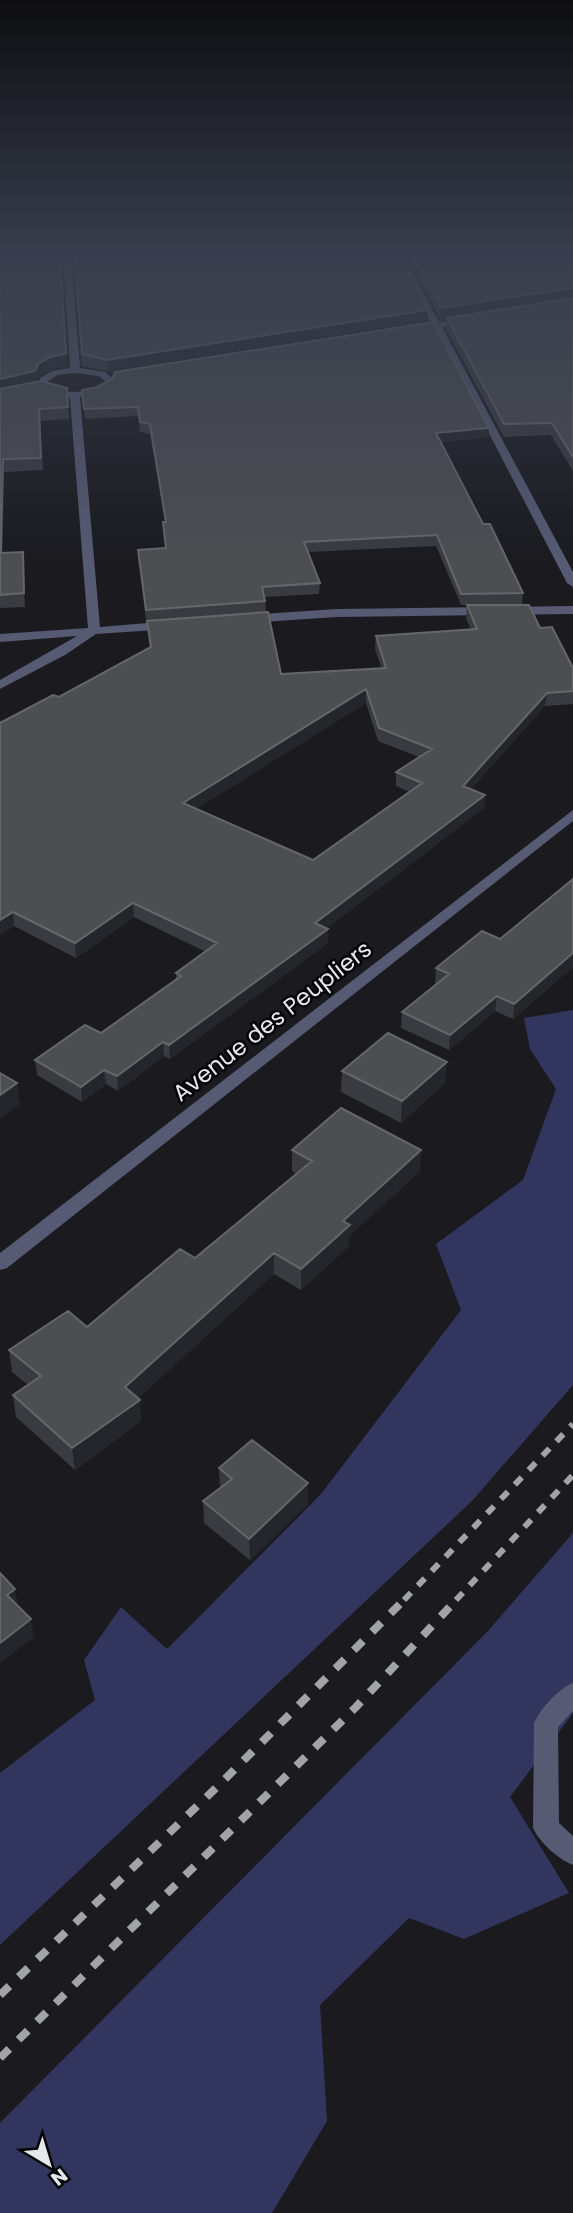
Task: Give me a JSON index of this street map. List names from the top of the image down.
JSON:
{
  "streets": {
    "street": ["Avenue des Peupliers"]
  },
  "north": "bottom right"
}
